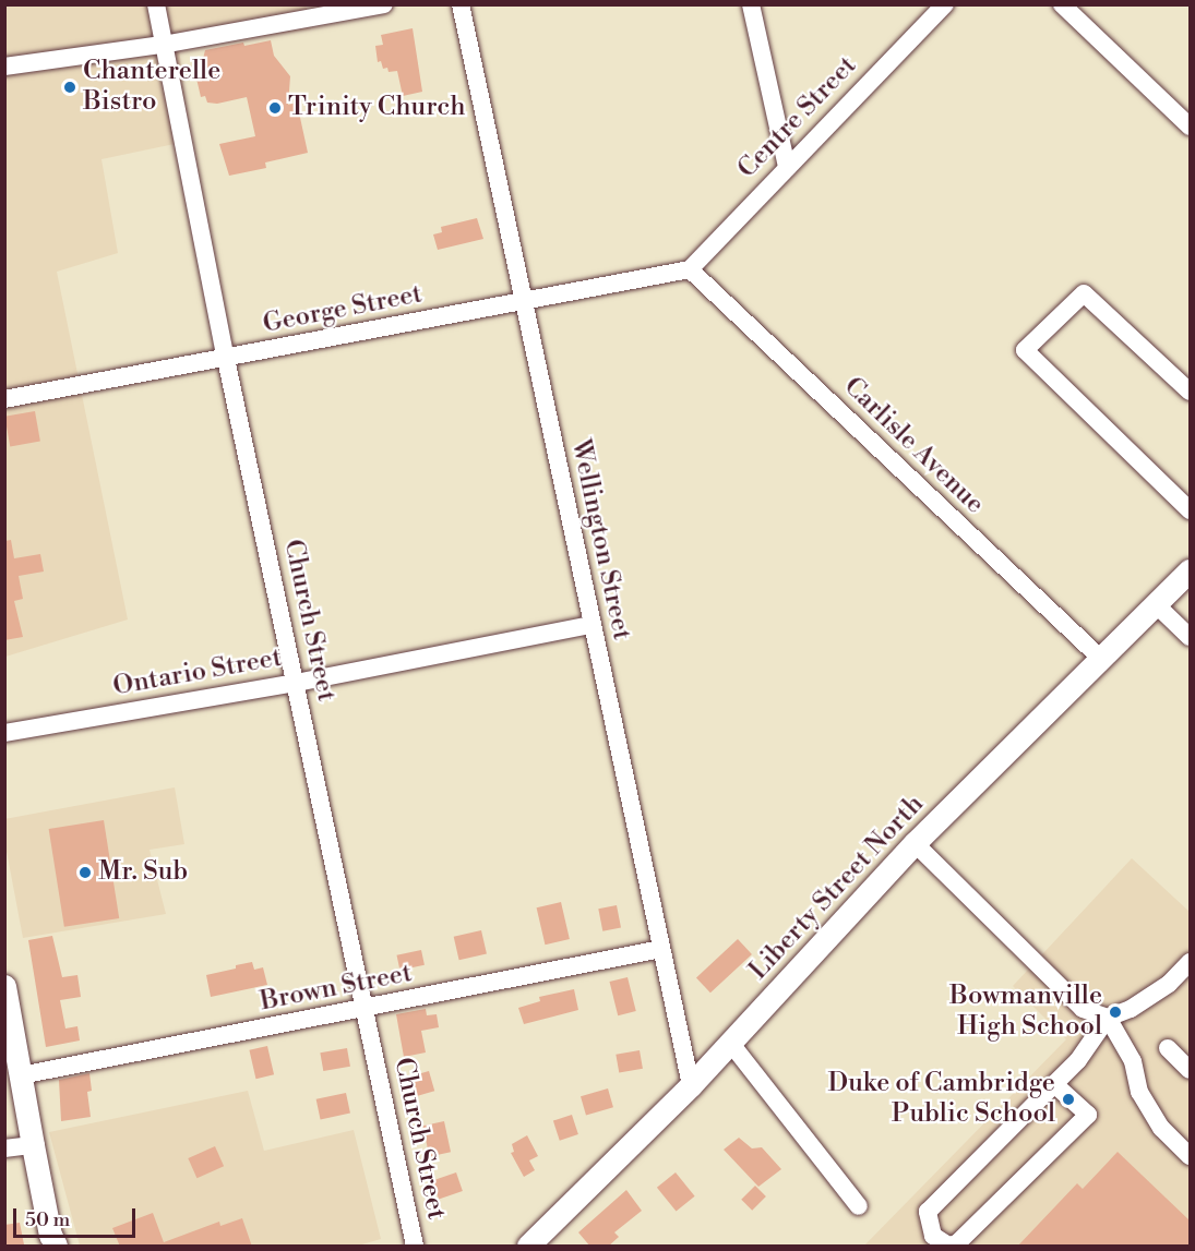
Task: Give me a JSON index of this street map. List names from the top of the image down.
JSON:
{
  "streets": {
    "main road": ["Liberty Street North"],
    "street": [
      "Centre Street",
      "George Street",
      "Carlisle Avenue",
      "Wellington Street",
      "Church Street",
      "Ontario Street",
      "Brown Street"
    ]
  },
  "crossings": [
    ["Centre Street", "George Street"],
    ["Centre Street", "Carlisle Avenue"],
    ["George Street", "Carlisle Avenue"],
    ["George Street", "Wellington Street"],
    ["George Street", "Church Street"],
    ["Carlisle Avenue", "Liberty Street North"],
    ["Wellington Street", "Ontario Street"],
    ["Wellington Street", "Liberty Street North"],
    ["Wellington Street", "Brown Street"],
    ["Church Street", "Ontario Street"],
    ["Church Street", "Brown Street"]
  ],
  "places": [
    "Chanterelle Bistro",
    "Trinity Church",
    "Mr. Sub",
    "Bowmanville High School",
    "Duke of Cambridge Public School"
  ],
  "scale_bar": "50 m"
}
